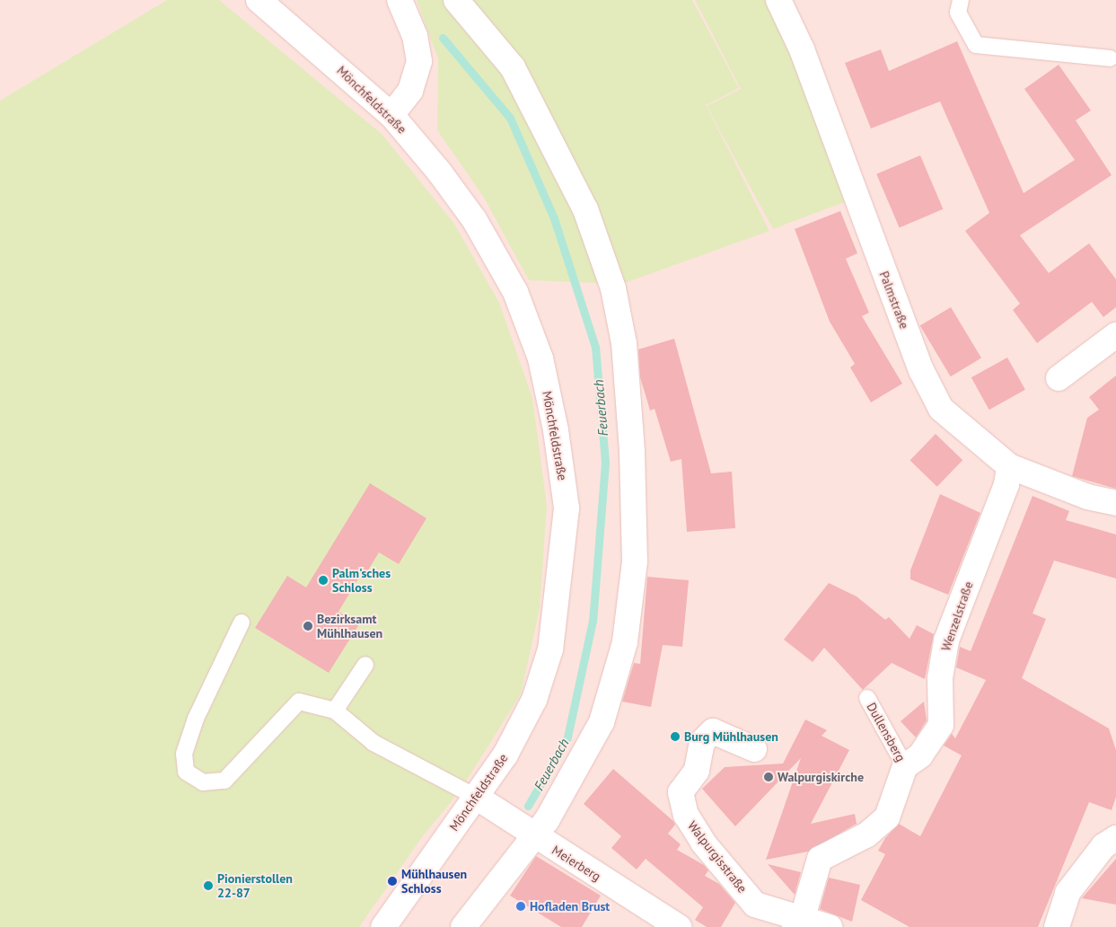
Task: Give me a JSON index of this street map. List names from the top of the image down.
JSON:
{
  "streets": {
    "street": [
      "Mönchfeldstraße",
      "Palmstraße",
      "Wenzelstraße",
      "Walpurgisstraße",
      "Meierberg"
    ],
    "lane": ["Dullensberg"]
  },
  "crossings": [
    ["Mönchfeldstraße", "Meierberg"],
    ["Palmstraße", "Wenzelstraße"],
    ["Wenzelstraße", "Dullensberg"]
  ],
  "water": ["Feuerbach"],
  "places": [
    "Palm'sches Schloss",
    "Bezirksamt Mühlhausen",
    "Burg Mühlhausen",
    "Walpurgiskirche",
    "Mühlhausen Schloss",
    "Pionierstollen 22-87",
    "Hofladen Brust"
  ]
}
